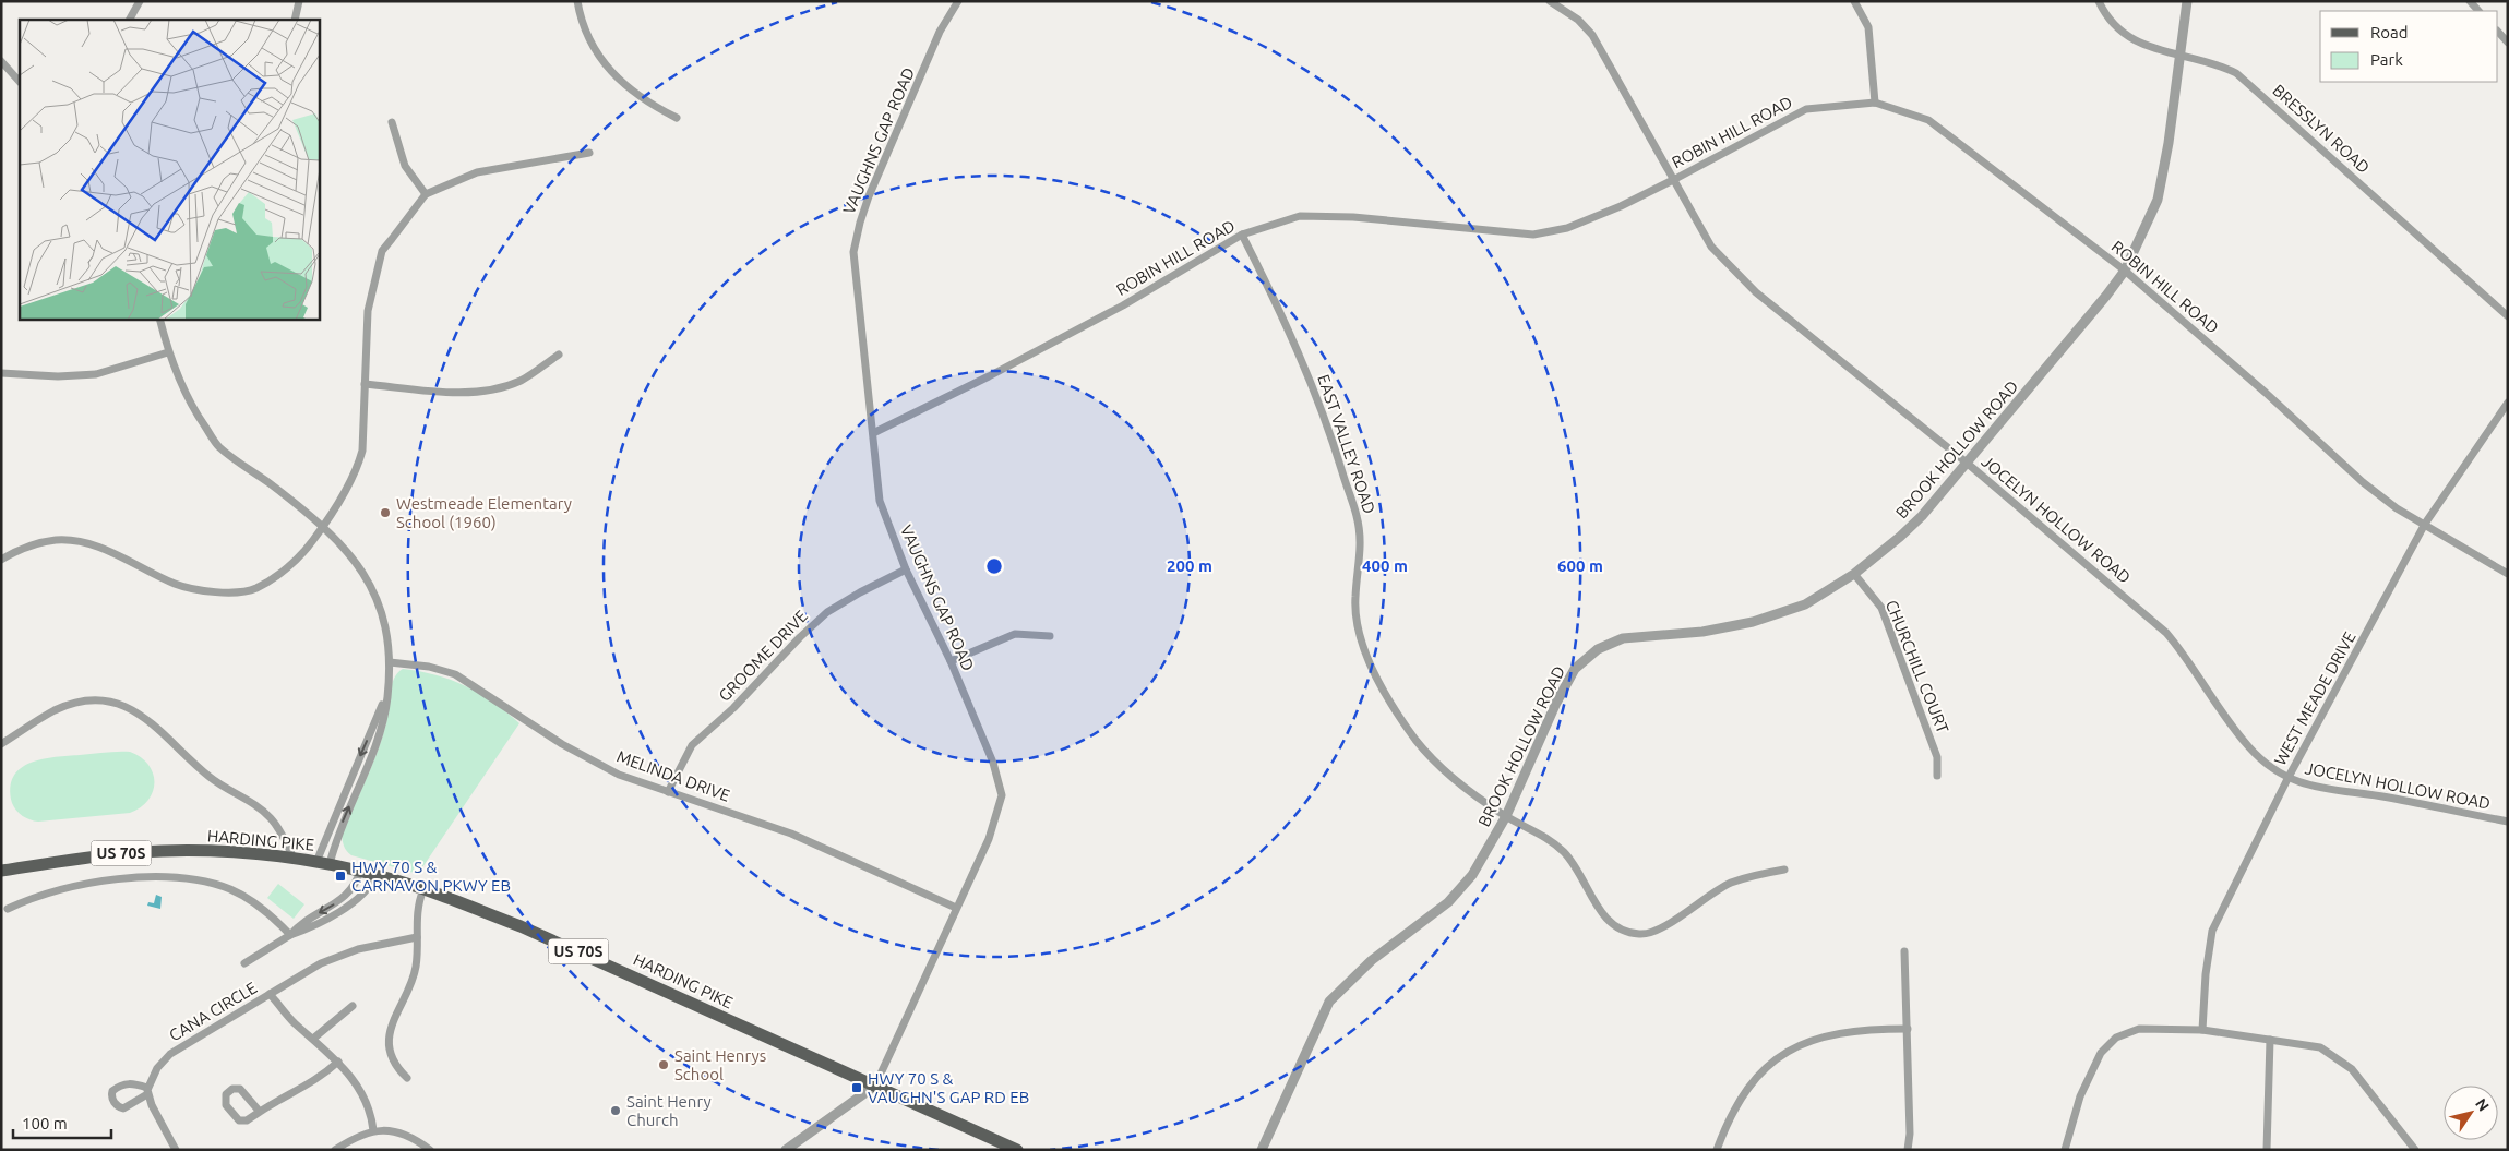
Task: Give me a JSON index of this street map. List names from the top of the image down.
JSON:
{
  "streets": {
    "main road": ["HARDING PIKE", "US 70S"],
    "street": [
      "BRESSLYN ROAD",
      "ROBIN HILL ROAD",
      "VAUGHNS GAP ROAD",
      "EAST VALLEY ROAD",
      "BROOK HOLLOW ROAD",
      "JOCELYN HOLLOW ROAD",
      "GROOME DRIVE",
      "CHURCHILL COURT",
      "WEST MEADE DRIVE",
      "MELINDA DRIVE",
      "CANA CIRCLE"
    ]
  },
  "crossings": [
    ["BRESSLYN ROAD", "BROOK HOLLOW ROAD"],
    ["ROBIN HILL ROAD", "VAUGHNS GAP ROAD"],
    ["ROBIN HILL ROAD", "EAST VALLEY ROAD"],
    ["ROBIN HILL ROAD", "BROOK HOLLOW ROAD"],
    ["ROBIN HILL ROAD", "JOCELYN HOLLOW ROAD"],
    ["ROBIN HILL ROAD", "WEST MEADE DRIVE"],
    ["VAUGHNS GAP ROAD", "GROOME DRIVE"],
    ["VAUGHNS GAP ROAD", "MELINDA DRIVE"],
    ["VAUGHNS GAP ROAD", "HARDING PIKE"],
    ["EAST VALLEY ROAD", "BROOK HOLLOW ROAD"],
    ["BROOK HOLLOW ROAD", "JOCELYN HOLLOW ROAD"],
    ["BROOK HOLLOW ROAD", "CHURCHILL COURT"],
    ["JOCELYN HOLLOW ROAD", "WEST MEADE DRIVE"],
    ["GROOME DRIVE", "MELINDA DRIVE"]
  ],
  "places": {
    "other": ["Westmeade Elementary School (1960)", "Saint Henrys School", "Saint Henry Church"],
    "transit": ["HWY 70 S & CARNAVON PKWY EB", "HWY 70 S & VAUGHN'S GAP RD EB"]
  },
  "legend": ["Road", "Park"],
  "scale_bar": "100 m",
  "north": "top right",
  "rings": ["200 m", "400 m", "600 m"]
}
